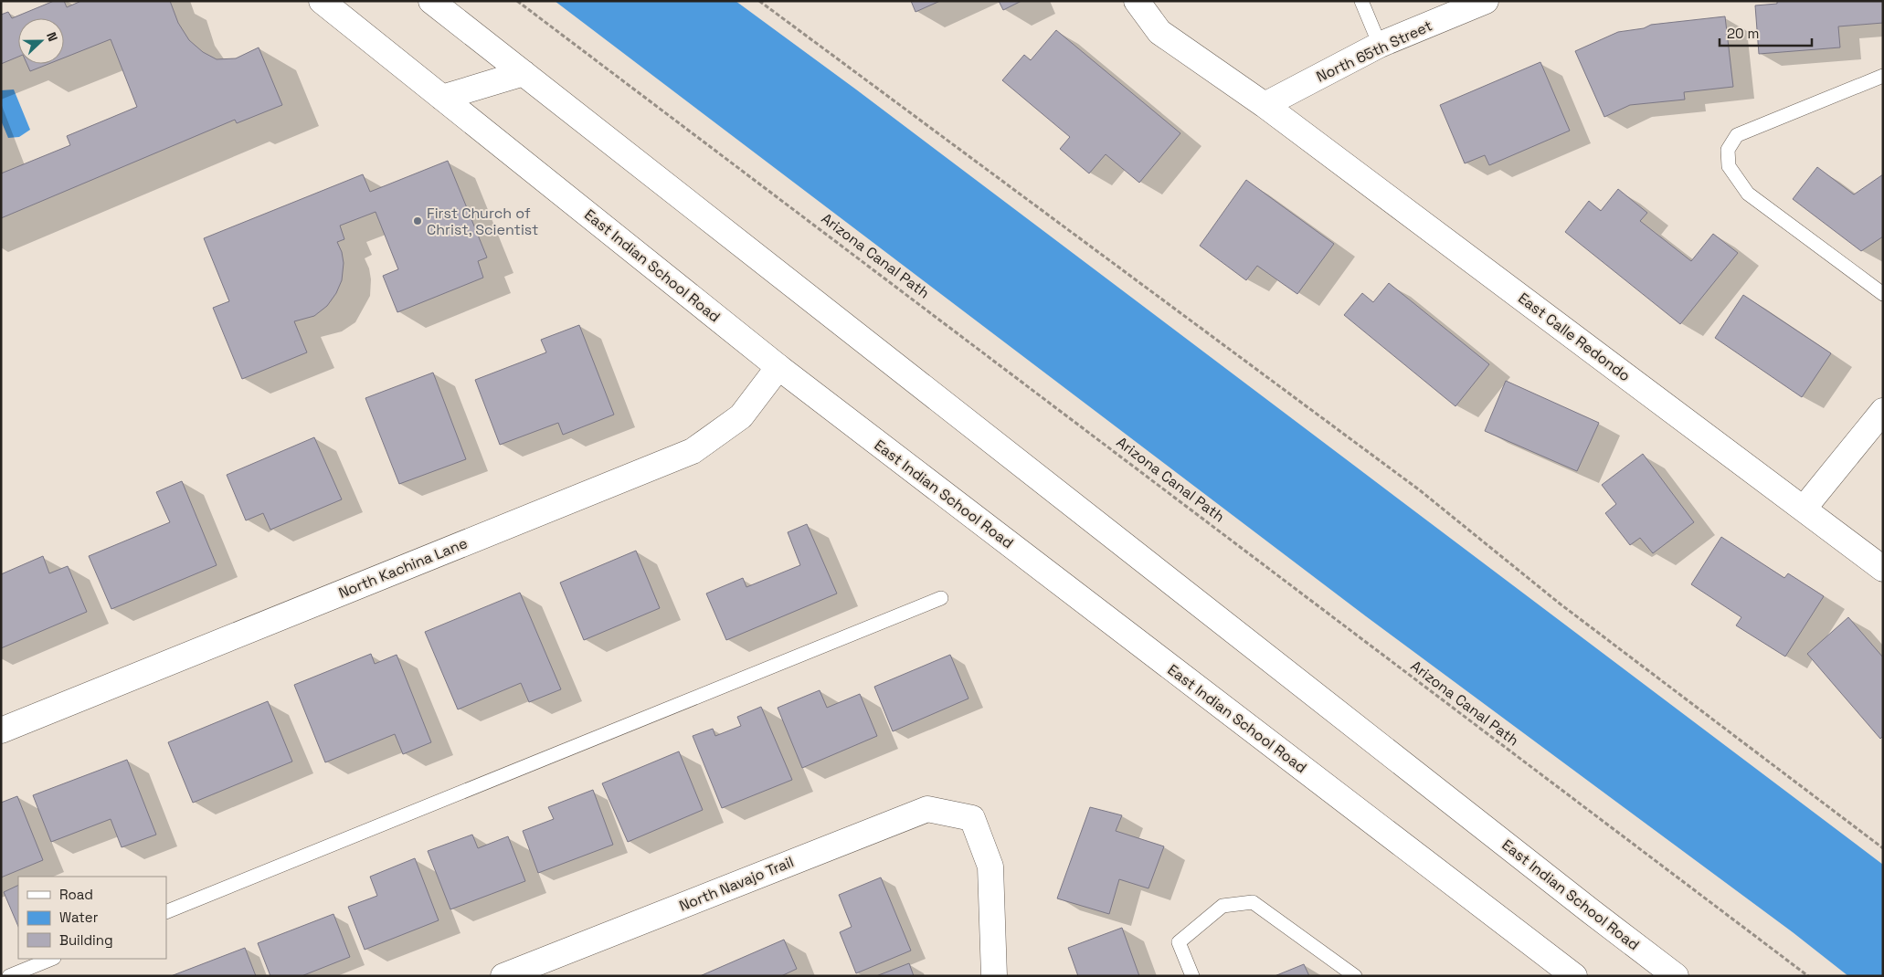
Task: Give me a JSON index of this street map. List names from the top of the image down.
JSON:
{
  "streets": {
    "main road": [
      "North 65th Street",
      "East Indian School Road",
      "East Calle Redondo",
      "North Kachina Lane",
      "North Navajo Trail"
    ],
    "path": ["Arizona Canal Path"]
  },
  "crossings": [
    ["North 65th Street", "East Calle Redondo"],
    ["East Indian School Road", "North Kachina Lane"]
  ],
  "places": ["First Church of Christ, Scientist"],
  "legend": ["Road", "Water", "Building"],
  "scale_bar": "20 m",
  "north": "right"
}
